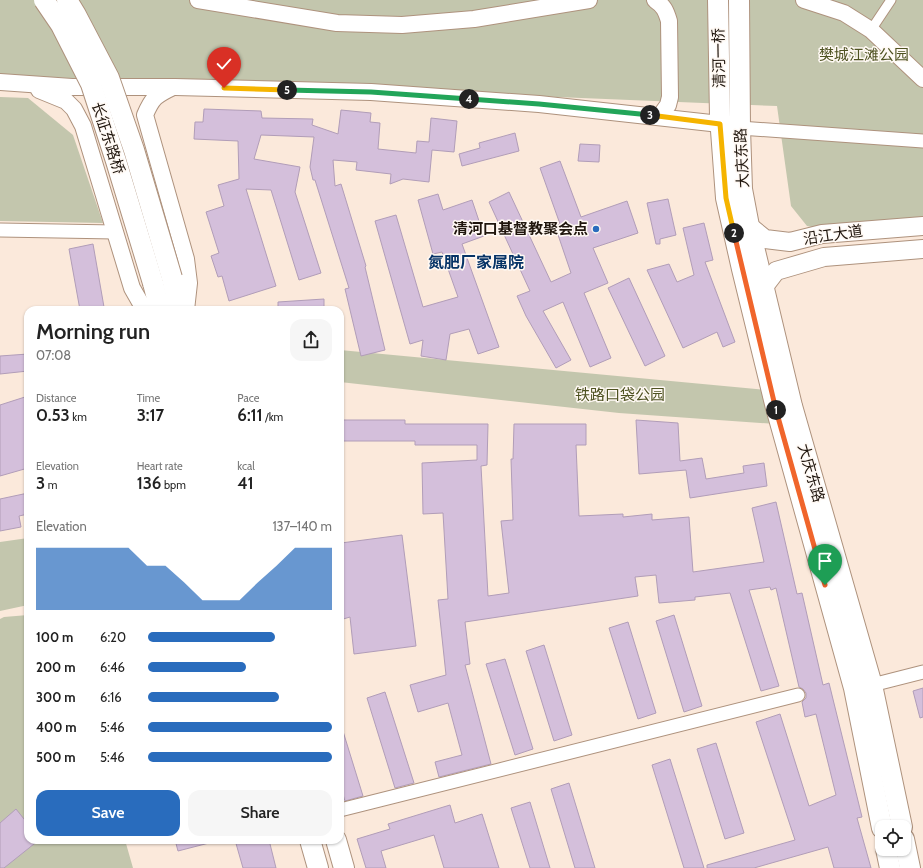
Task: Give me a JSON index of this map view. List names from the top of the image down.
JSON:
{
  "streets": {
    "main road": [
      "清河一桥",
      "长征东路桥",
      "大庆东路",
      "沿江大道"
    ]
  },
  "crossings": [
    ["清河一桥", "大庆东路"],
    ["大庆东路", "沿江大道"]
  ],
  "districts": ["氮肥厂家属院"],
  "parks": ["樊城江滩公园", "铁路口袋公园"],
  "places": ["清河口基督教聚会点"],
  "page": {
    "pins": [
      "5",
      "4",
      "3",
      "2",
      "1"
    ],
    "heading": ["Morning run", "07:08"],
    "stats": [
      ["Distance", "0.53 km"],
      ["Time", "3:17"],
      ["Pace", "6:11 /km"],
      ["Elevation", "3 m"],
      ["Heart rate", "136 bpm"],
      ["kcal", "41"]
    ],
    "chart": ["Elevation", "137–140 m"],
    "list": [
      {
        "name": "100 m",
        "note": "6:20"
      },
      {
        "name": "200 m",
        "note": "6:46"
      },
      {
        "name": "300 m",
        "note": "6:16"
      },
      {
        "name": "400 m",
        "note": "5:46"
      },
      {
        "name": "500 m",
        "note": "5:46"
      }
    ],
    "buttons": ["Save", "Share"]
  }
}
